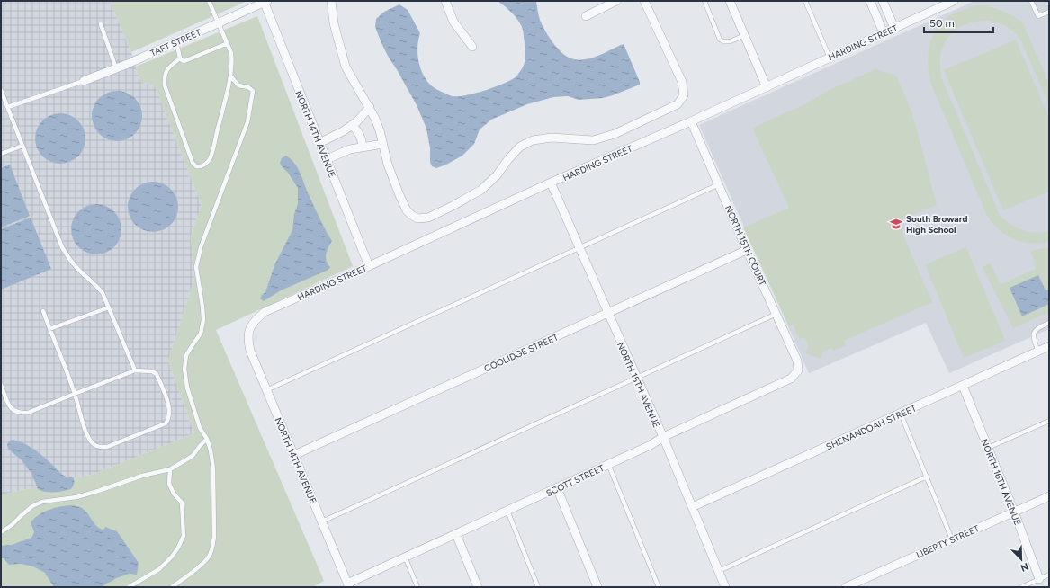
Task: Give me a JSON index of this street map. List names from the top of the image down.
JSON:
{
  "streets": {
    "street": [
      "TAFT STREET",
      "HARDING STREET",
      "NORTH 14TH AVENUE",
      "NORTH 15TH COURT",
      "COOLIDGE STREET",
      "NORTH 15TH AVENUE",
      "SHENANDOAH STREET",
      "SCOTT STREET",
      "NORTH 16TH AVENUE",
      "LIBERTY STREET"
    ]
  },
  "crossings": [
    ["TAFT STREET", "NORTH 14TH AVENUE"],
    ["HARDING STREET", "NORTH 14TH AVENUE"],
    ["HARDING STREET", "NORTH 15TH COURT"],
    ["HARDING STREET", "NORTH 15TH AVENUE"],
    ["NORTH 14TH AVENUE", "COOLIDGE STREET"],
    ["NORTH 14TH AVENUE", "SCOTT STREET"],
    ["NORTH 15TH COURT", "COOLIDGE STREET"],
    ["NORTH 15TH COURT", "SCOTT STREET"],
    ["COOLIDGE STREET", "NORTH 15TH AVENUE"],
    ["NORTH 15TH AVENUE", "SHENANDOAH STREET"],
    ["NORTH 15TH AVENUE", "SCOTT STREET"],
    ["SHENANDOAH STREET", "NORTH 16TH AVENUE"],
    ["NORTH 16TH AVENUE", "LIBERTY STREET"]
  ],
  "places": {
    "school or university": ["South Broward High School"]
  },
  "scale_bar": "50 m",
  "north": "bottom right"
}
